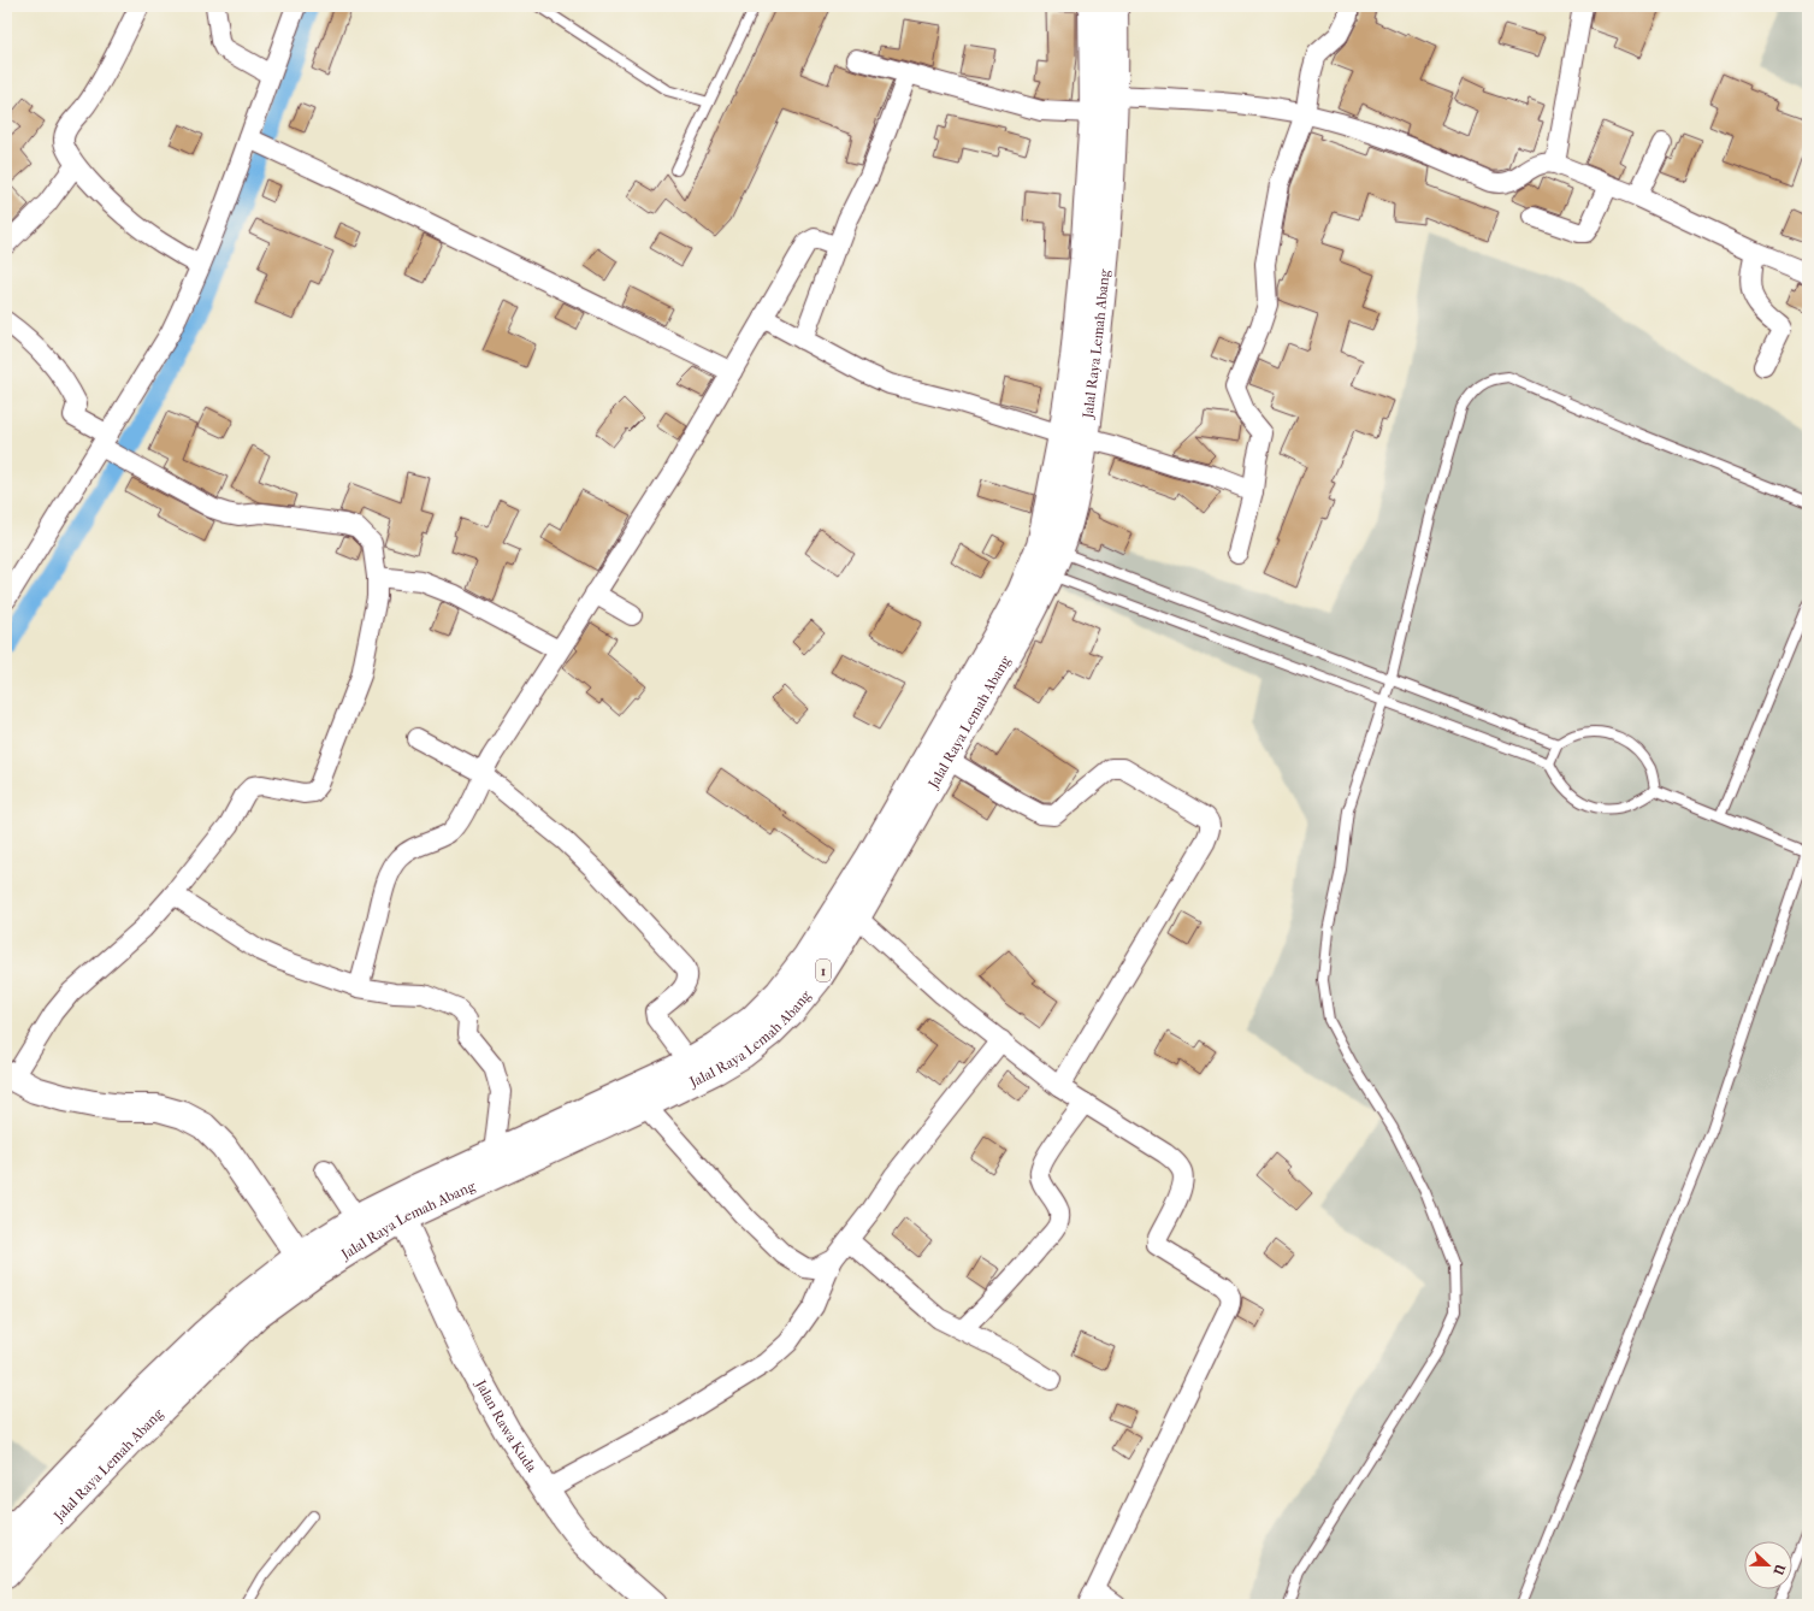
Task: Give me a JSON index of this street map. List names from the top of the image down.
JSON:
{
  "streets": {
    "main road": ["Jalal Raya Lemah Abang", "1", "Jalan Rawa Kuda"]
  },
  "crossings": [
    ["Jalal Raya Lemah Abang", "Jalan Rawa Kuda"]
  ],
  "north": "right"
}
